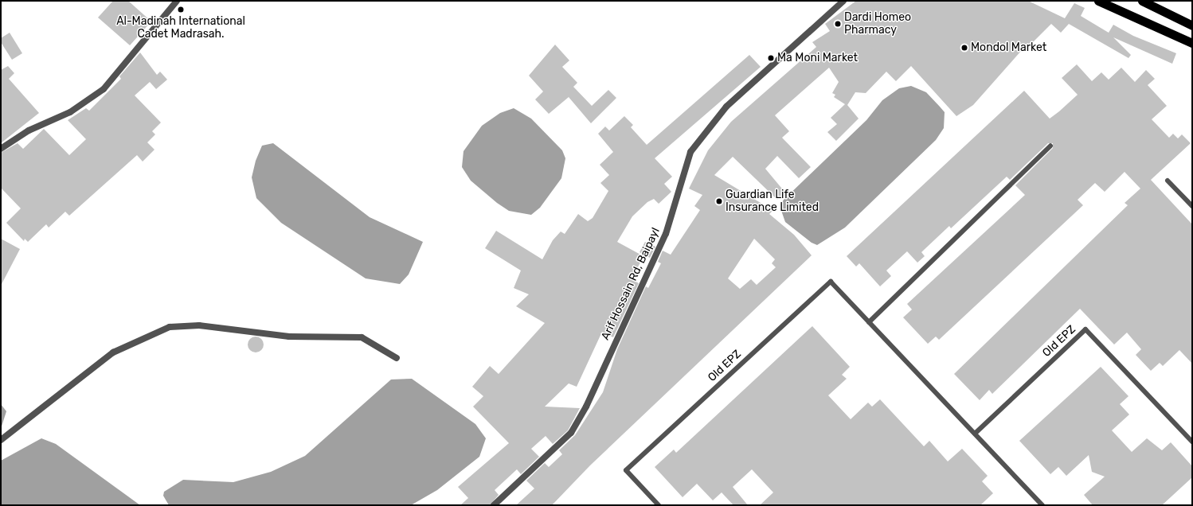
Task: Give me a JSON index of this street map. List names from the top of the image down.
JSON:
{
  "streets": {
    "street": ["Arif Hossain Rd, Baipayl"],
    "lane": ["Old EPZ"]
  },
  "places": [
    "Al-Madinah International Cadet Madrasah.",
    "Dardi Homeo Pharmacy",
    "Mondol Market",
    "Ma Moni Market",
    "Guardian Life Insurance Limited"
  ]
}
